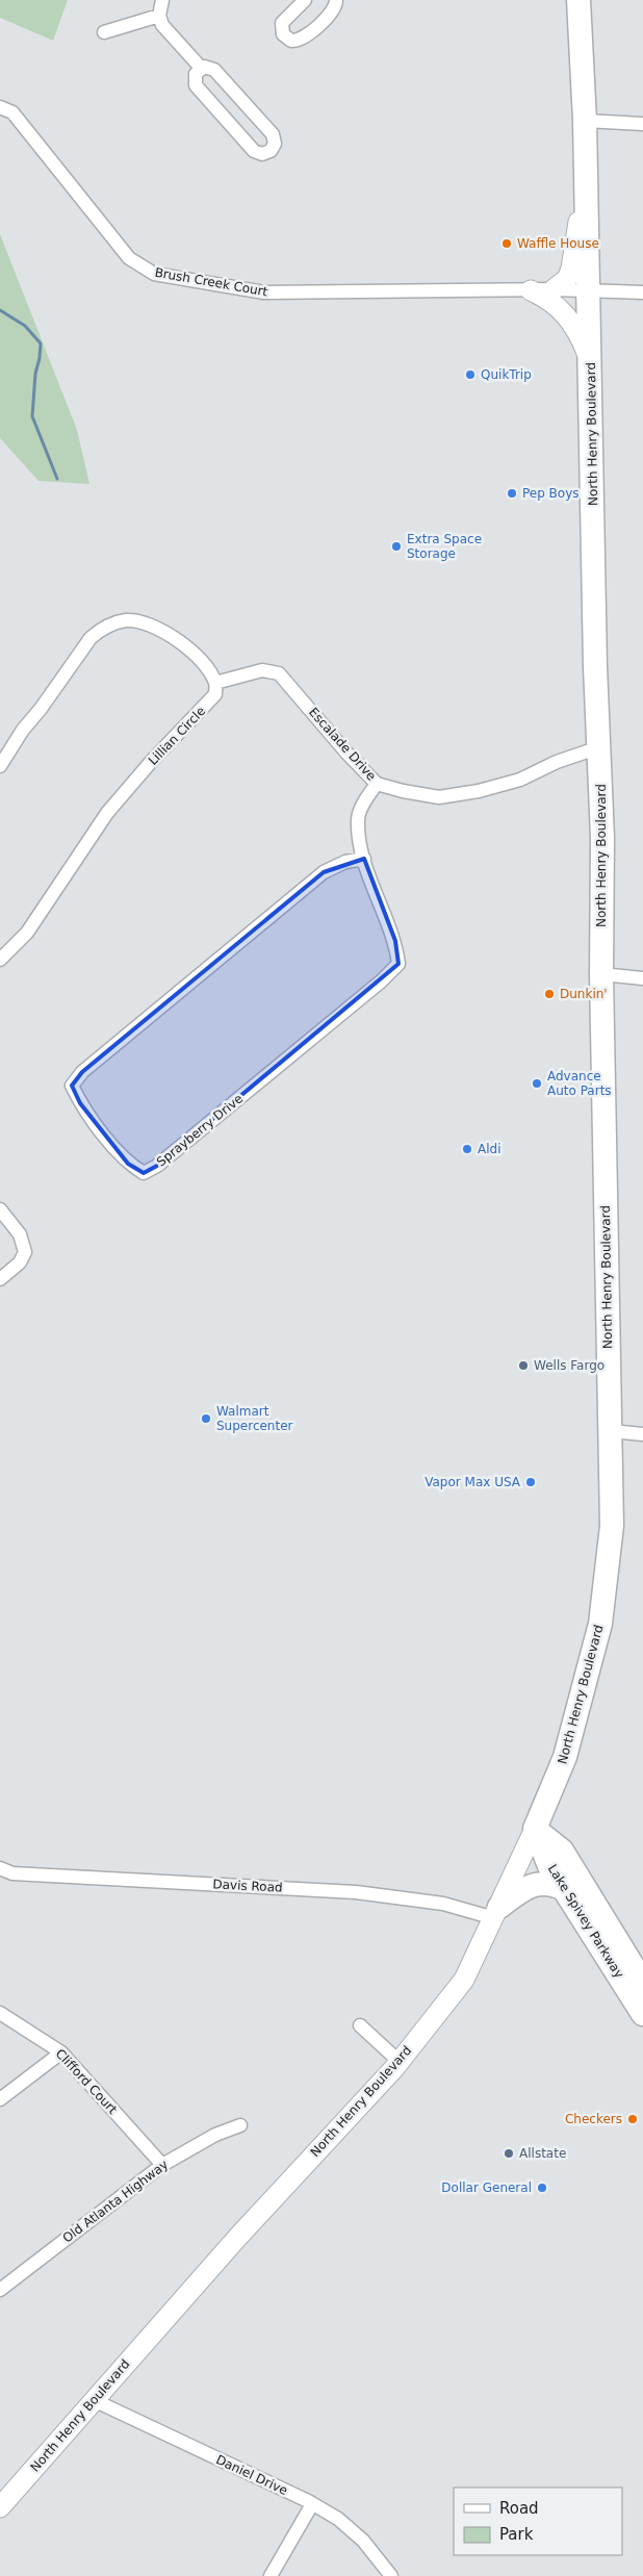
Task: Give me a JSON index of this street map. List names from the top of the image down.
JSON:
{
  "streets": {
    "highway": ["North Henry Boulevard", "Lake Spivey Parkway"],
    "street": [
      "Brush Creek Court",
      "Lillian Circle",
      "Escalade Drive",
      "Sprayberry Drive",
      "Davis Road",
      "Clifford Court",
      "Old Atlanta Highway",
      "Daniel Drive"
    ]
  },
  "crossings": [
    ["Brush Creek Court", "North Henry Boulevard"],
    ["North Henry Boulevard", "Escalade Drive"],
    ["North Henry Boulevard", "Davis Road"],
    ["North Henry Boulevard", "Lake Spivey Parkway"],
    ["North Henry Boulevard", "Daniel Drive"],
    ["Lillian Circle", "Escalade Drive"],
    ["Escalade Drive", "Sprayberry Drive"],
    ["Clifford Court", "Old Atlanta Highway"]
  ],
  "places": [
    "Waffle House",
    "QuikTrip",
    "Pep Boys",
    "Extra Space Storage",
    "Dunkin'",
    "Advance Auto Parts",
    "Aldi",
    "Wells Fargo",
    "Walmart Supercenter",
    "Vapor Max USA",
    "Checkers",
    "Allstate",
    "Dollar General"
  ],
  "legend": ["Road", "Park"]
}
